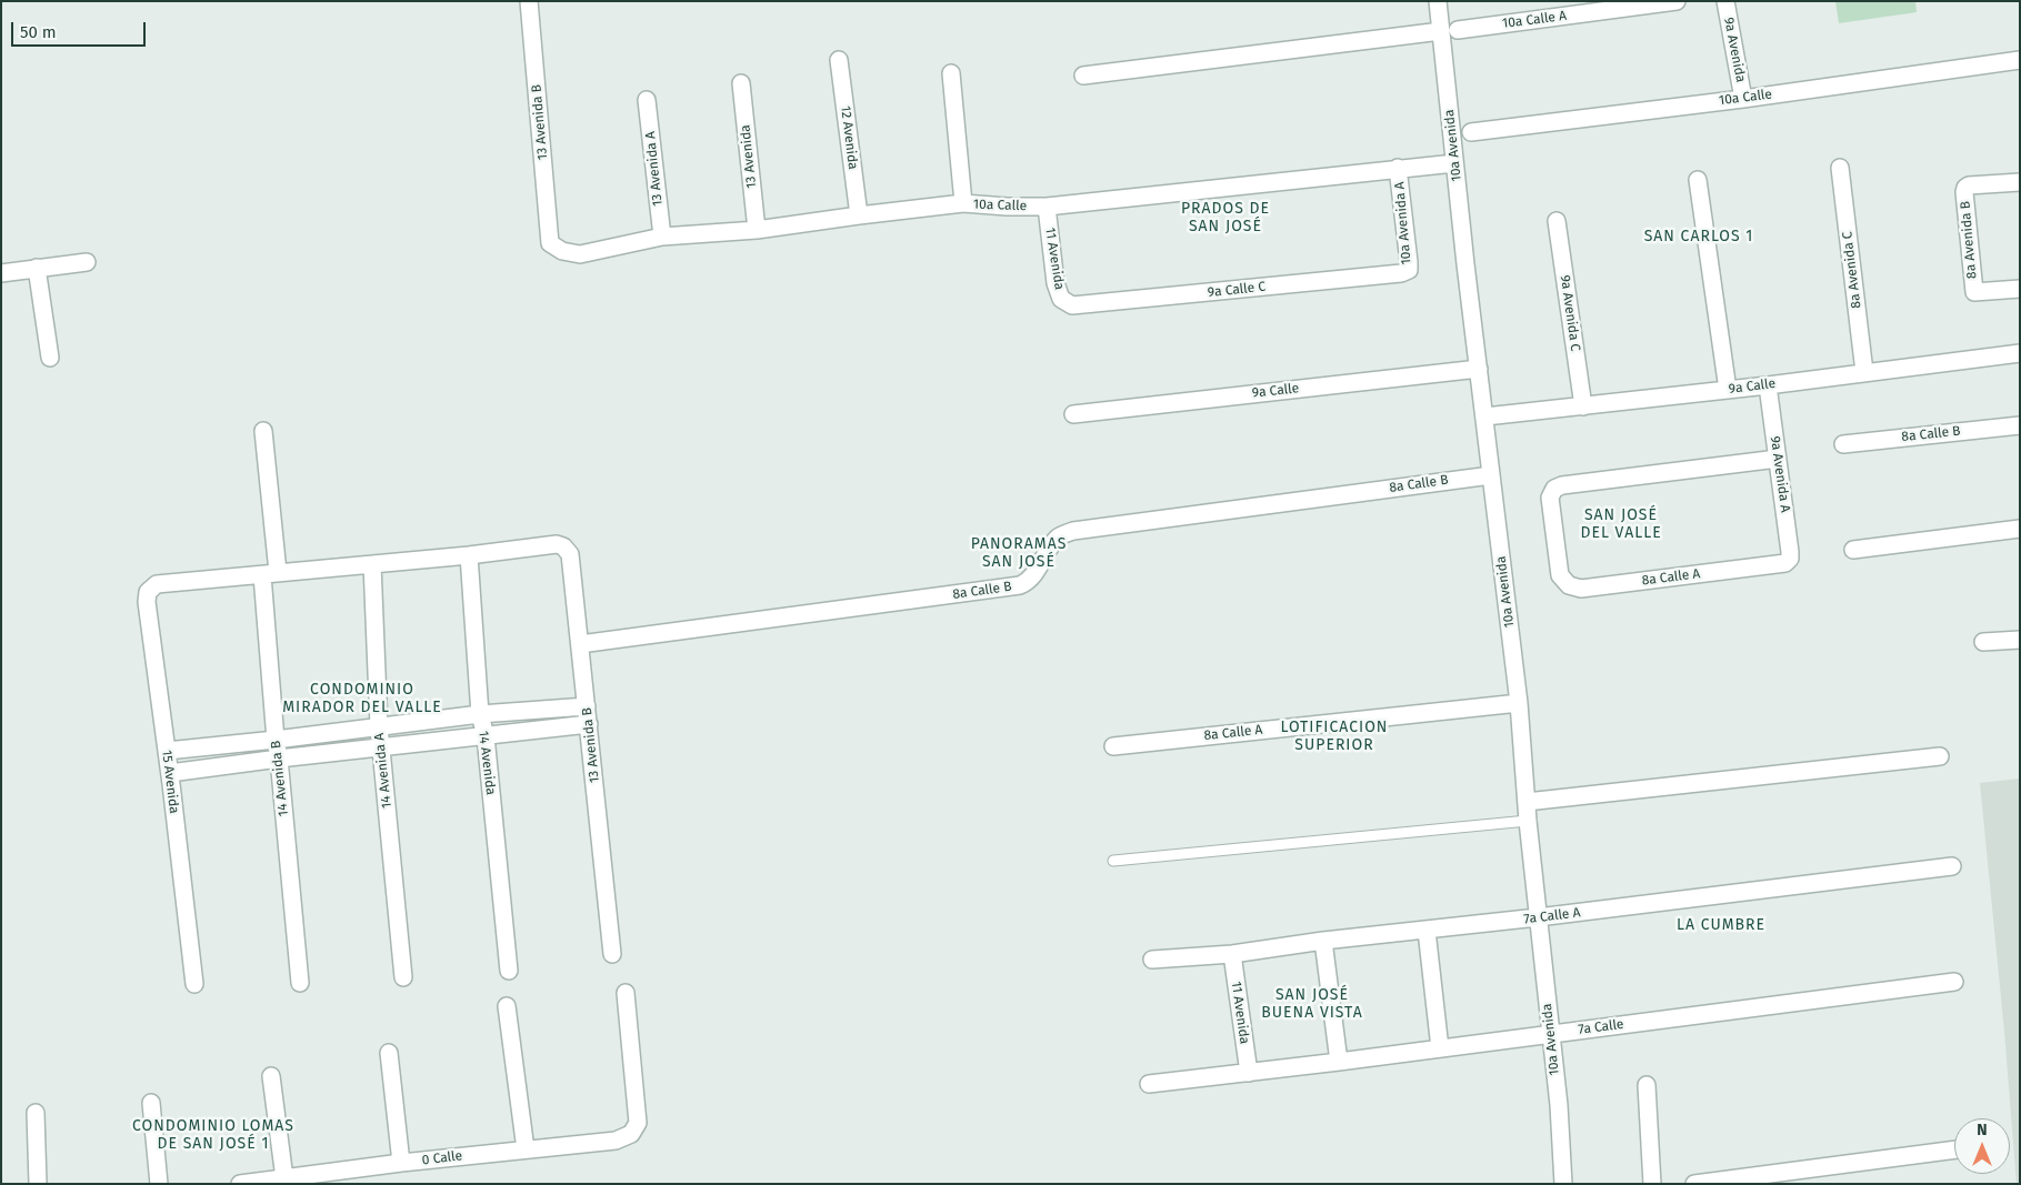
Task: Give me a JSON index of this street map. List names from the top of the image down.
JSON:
{
  "streets": {
    "street": [
      "10a Calle A",
      "9a Avenida",
      "10a Calle",
      "13 Avenida B",
      "12 Avenida",
      "10a Avenida",
      "13 Avenida",
      "13 Avenida A",
      "10a Avenida A",
      "8a Avenida B",
      "11 Avenida",
      "8a Avenida C",
      "9a Calle C",
      "9a Avenida C",
      "9a Calle",
      "8a Calle B",
      "9a Avenida A",
      "8a Calle A",
      "14 Avenida",
      "14 Avenida A",
      "14 Avenida B",
      "15 Avenida",
      "7a Calle A",
      "7a Calle",
      "0 Calle"
    ]
  },
  "crossings": [
    ["10a Calle A", "10a Avenida"],
    ["9a Avenida", "10a Calle"],
    ["10a Calle", "13 Avenida B"],
    ["10a Calle", "12 Avenida"],
    ["10a Calle", "10a Avenida"],
    ["10a Calle", "13 Avenida"],
    ["10a Calle", "13 Avenida A"],
    ["10a Calle", "10a Avenida A"],
    ["10a Calle", "11 Avenida"],
    ["13 Avenida B", "8a Calle B"],
    ["13 Avenida B", "14 Avenida"],
    ["10a Avenida", "9a Calle"],
    ["10a Avenida", "8a Calle B"],
    ["10a Avenida", "8a Calle A"],
    ["10a Avenida", "7a Calle A"],
    ["10a Avenida", "7a Calle"],
    ["10a Avenida A", "9a Calle C"],
    ["11 Avenida", "9a Calle C"],
    ["11 Avenida", "7a Calle A"],
    ["11 Avenida", "7a Calle"],
    ["8a Avenida C", "9a Calle"],
    ["9a Avenida C", "9a Calle"],
    ["9a Calle", "9a Avenida A"],
    ["9a Avenida A", "8a Calle A"],
    ["14 Avenida B", "15 Avenida"]
  ],
  "districts": [
    "PRADOS DE SAN JOSÉ",
    "SAN CARLOS 1",
    "SAN JOSÉ DEL VALLE",
    "PANORAMAS SAN JOSÉ",
    "CONDOMINIO MIRADOR DEL VALLE",
    "LOTIFICACION SUPERIOR",
    "LA CUMBRE",
    "SAN JOSÉ BUENA VISTA",
    "CONDOMINIO LOMAS DE SAN JOSÉ 1"
  ],
  "scale_bar": "50 m",
  "north": "top"
}
